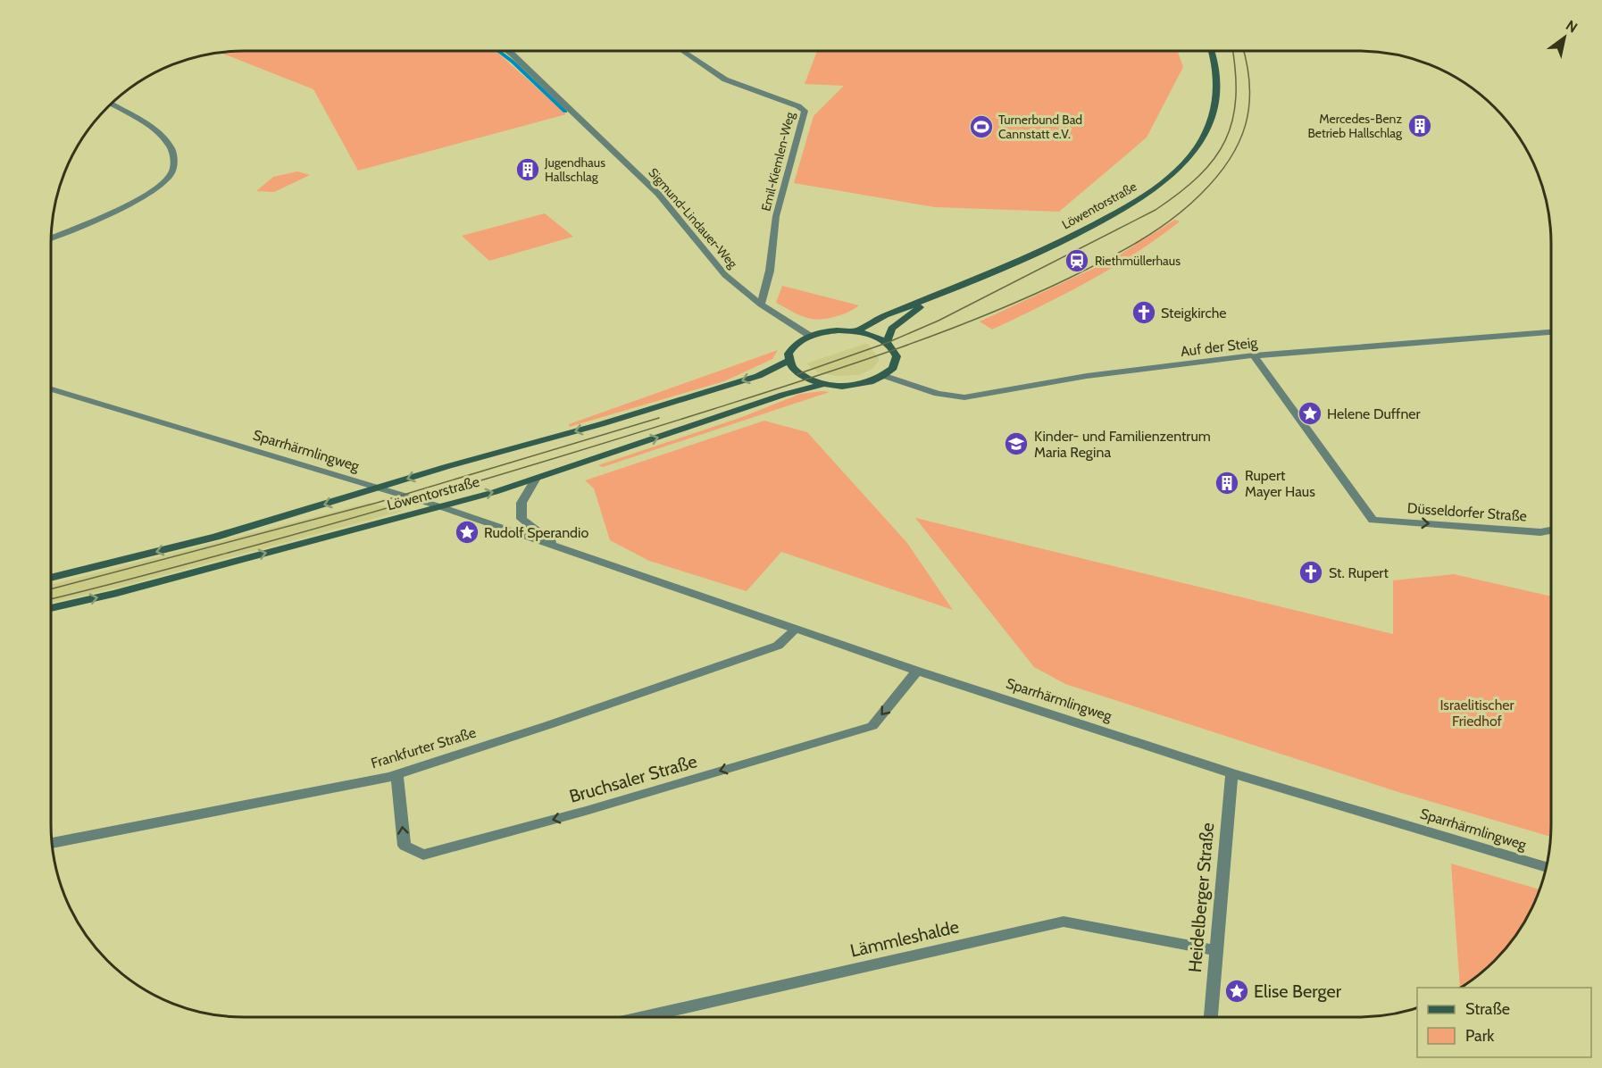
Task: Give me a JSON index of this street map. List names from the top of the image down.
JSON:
{
  "streets": {
    "main road": ["Löwentorstraße"],
    "street": [
      "Emil-Kiemlen-Weg",
      "Sigmund-Lindauer-Weg",
      "Auf der Steig",
      "Sparrhärmlingweg",
      "Düsseldorfer Straße",
      "Frankfurter Straße",
      "Bruchsaler Straße",
      "Heidelberger Straße",
      "Lämmleshalde"
    ]
  },
  "crossings": [
    ["Emil-Kiemlen-Weg", "Sigmund-Lindauer-Weg"],
    ["Löwentorstraße", "Sigmund-Lindauer-Weg"],
    ["Löwentorstraße", "Auf der Steig"],
    ["Löwentorstraße", "Sparrhärmlingweg"],
    ["Auf der Steig", "Düsseldorfer Straße"],
    ["Sparrhärmlingweg", "Frankfurter Straße"],
    ["Sparrhärmlingweg", "Bruchsaler Straße"],
    ["Sparrhärmlingweg", "Heidelberger Straße"],
    ["Frankfurter Straße", "Bruchsaler Straße"],
    ["Heidelberger Straße", "Lämmleshalde"]
  ],
  "one_way": ["Düsseldorfer Straße", "Bruchsaler Straße"],
  "parks": ["Israelitischer Friedhof"],
  "places": {
    "building": ["Mercedes-Benz Betrieb Hallschlag", "Jugendhaus Hallschlag", "Rupert Mayer Haus"],
    "sports": ["Turnerbund Bad Cannstatt e.V."],
    "station": ["Riethmüllerhaus"],
    "church": ["Steigkirche", "St. Rupert"],
    "place": ["Helene Duffner", "Rudolf Sperandio", "Elise Berger"],
    "school or university": ["Kinder- und Familienzentrum Maria Regina"]
  },
  "legend": ["Straße", "Park"],
  "north": "top right"
}
